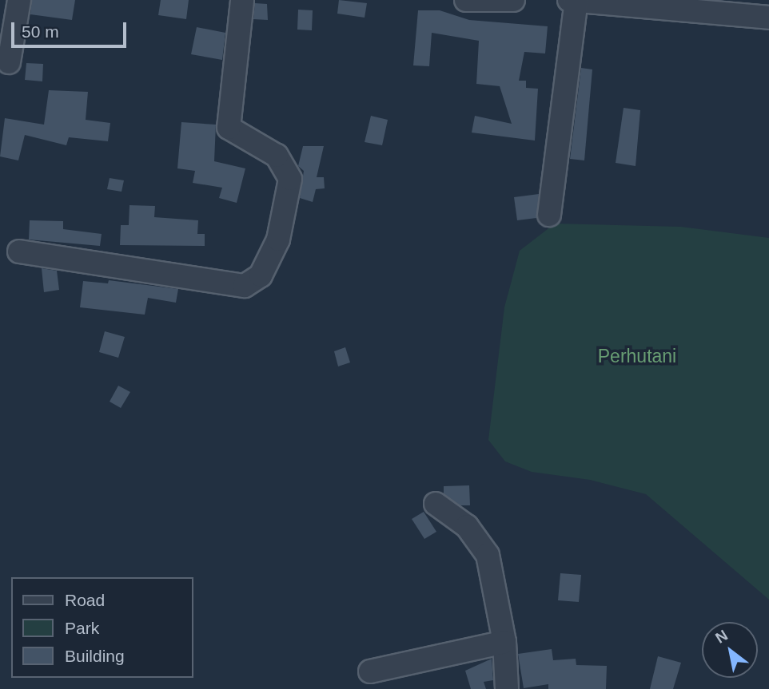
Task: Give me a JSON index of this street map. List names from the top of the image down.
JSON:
{
  "parks": ["Perhutani"],
  "legend": ["Road", "Park", "Building"],
  "scale_bar": "50 m",
  "north": "top left"
}
